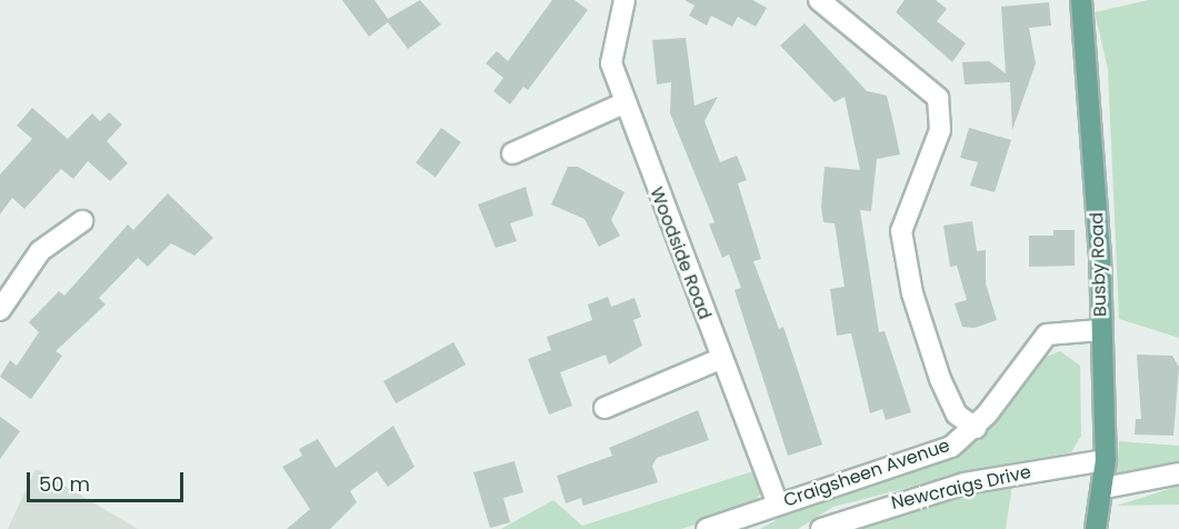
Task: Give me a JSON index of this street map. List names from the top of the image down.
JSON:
{
  "streets": {
    "main road": ["Busby Road"],
    "street": ["Woodside Road", "Craigsheen Avenue", "Newcraigs Drive"]
  },
  "crossings": [
    ["Woodside Road", "Craigsheen Avenue"],
    ["Busby Road", "Craigsheen Avenue"],
    ["Busby Road", "Newcraigs Drive"]
  ],
  "scale_bar": "50 m"
}
